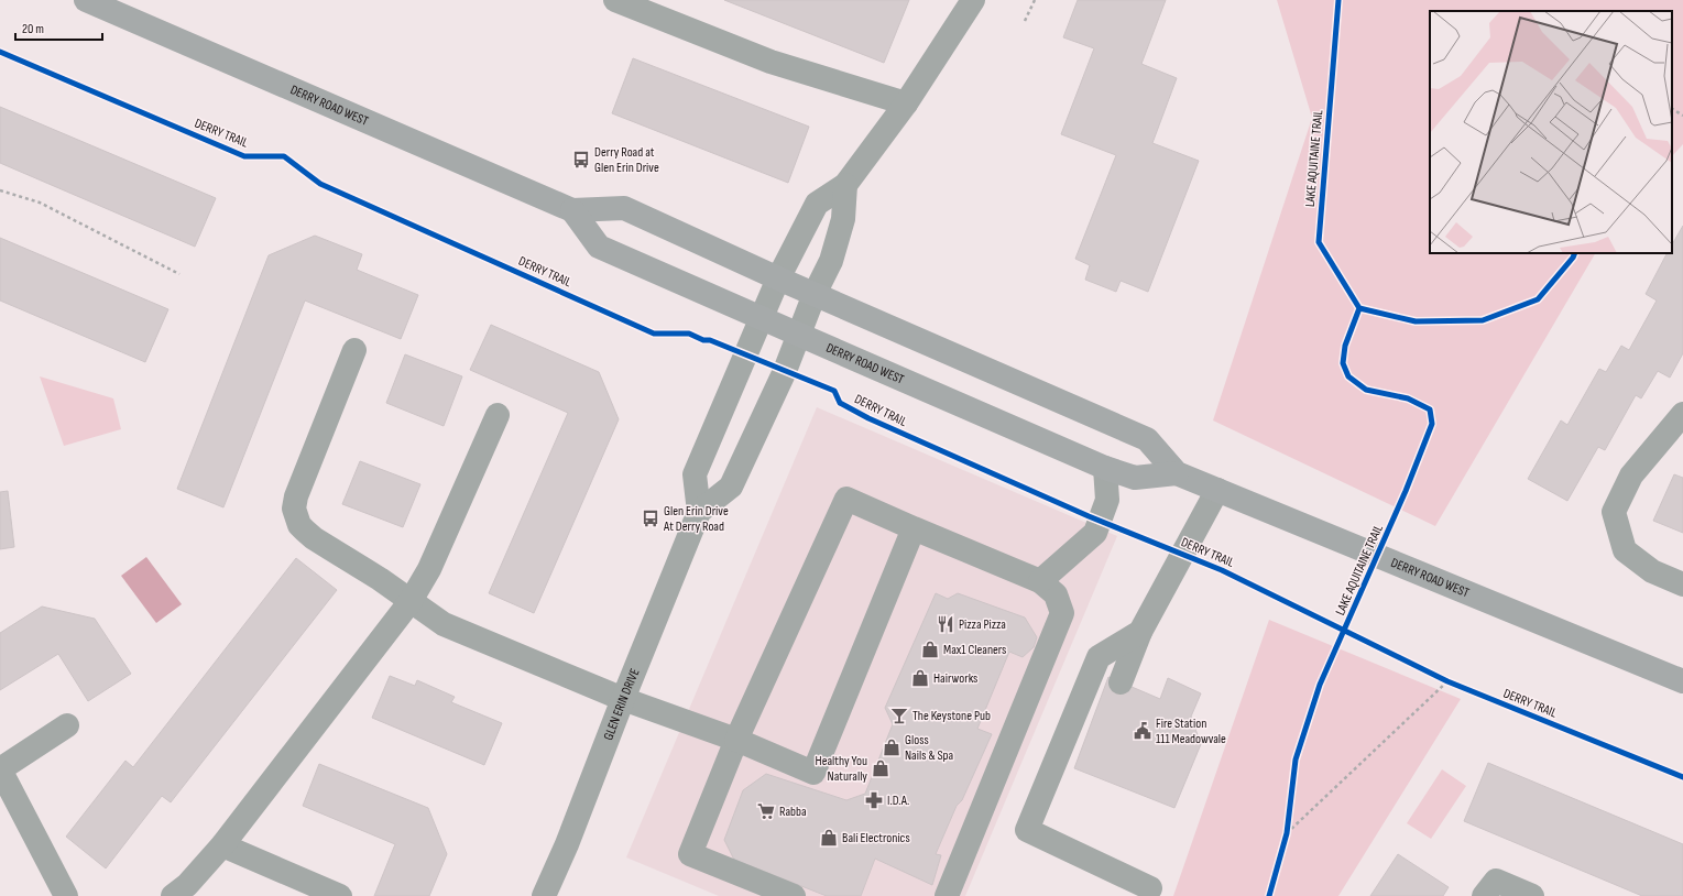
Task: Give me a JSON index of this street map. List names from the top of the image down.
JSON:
{
  "streets": {
    "main road": ["DERRY ROAD WEST"],
    "street": ["GLEN ERIN DRIVE"],
    "cycle path": ["DERRY TRAIL", "LAKE AQUITAINE TRAIL"]
  },
  "crossings": [
    ["DERRY ROAD WEST", "GLEN ERIN DRIVE"]
  ],
  "places": {
    "bus stop": ["Derry Road at Glen Erin Drive", "Glen Erin Drive At Derry Road"],
    "restaurant": ["Pizza Pizza"],
    "shop": [
      "Max1 Cleaners",
      "Hairworks",
      "Gloss Nails & Spa",
      "Healthy You Naturally",
      "Bali Electronics"
    ],
    "bar": ["The Keystone Pub"],
    "public building": ["Fire Station 111 Meadowvale"],
    "pharmacy": ["I.D.A."],
    "supermarket": ["Rabba"]
  },
  "scale_bar": "20 m"
}
